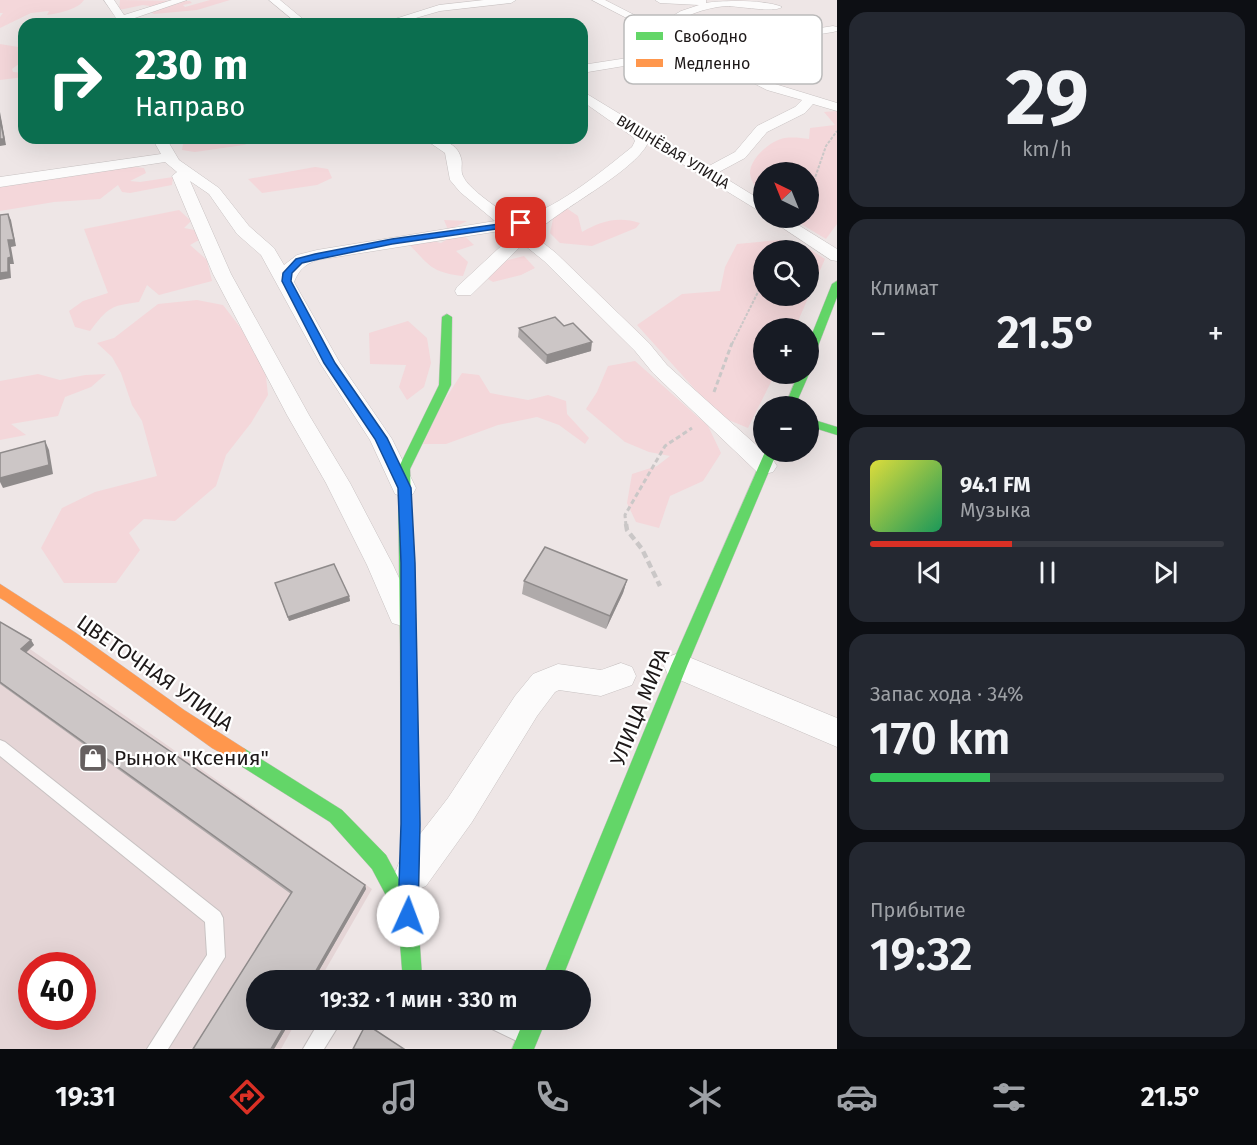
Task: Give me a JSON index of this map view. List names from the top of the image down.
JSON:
{
  "streets": {
    "street": ["ВИШНЁВАЯ УЛИЦА", "ЦВЕТОЧНАЯ УЛИЦА", "УЛИЦА МИРА"]
  },
  "places": {
    "shop": ["Рынок \"Ксения\""]
  },
  "legend": ["Свободно", "Медленно"],
  "north": "top left",
  "page": {
    "tile": [
      ["29", "km/h"],
      "Климат",
      ["Запас хода · 34%", "170 km"],
      ["Прибытие", "19:32"]
    ],
    "turn": ["230 m", "Направо"],
    "map_buttons": ["+", "−"],
    "heat": ["−", "21.5°", "+"],
    "song": ["94.1 FM", "Музыка"],
    "limit": "40",
    "trip": "19:32 · 1 мин · 330 m",
    "tabs": ["19:31", "21.5°"]
  }
}
